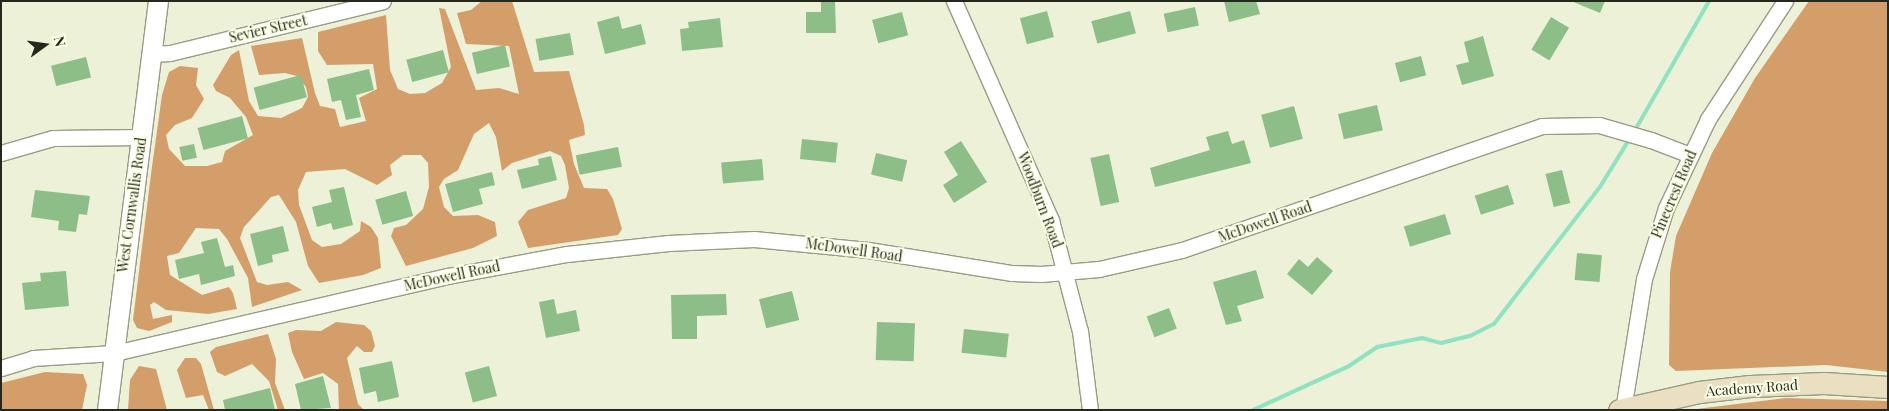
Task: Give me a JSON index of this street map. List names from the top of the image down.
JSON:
{
  "streets": {
    "main road": ["Academy Road"],
    "street": [
      "Sevier Street",
      "Pinecrest Road",
      "Woodburn Road",
      "West Cornwallis Road",
      "McDowell Road"
    ]
  },
  "crossings": [
    ["Sevier Street", "West Cornwallis Road"],
    ["Pinecrest Road", "McDowell Road"],
    ["Pinecrest Road", "Academy Road"],
    ["Woodburn Road", "McDowell Road"],
    ["West Cornwallis Road", "McDowell Road"]
  ],
  "north": "right"
}
